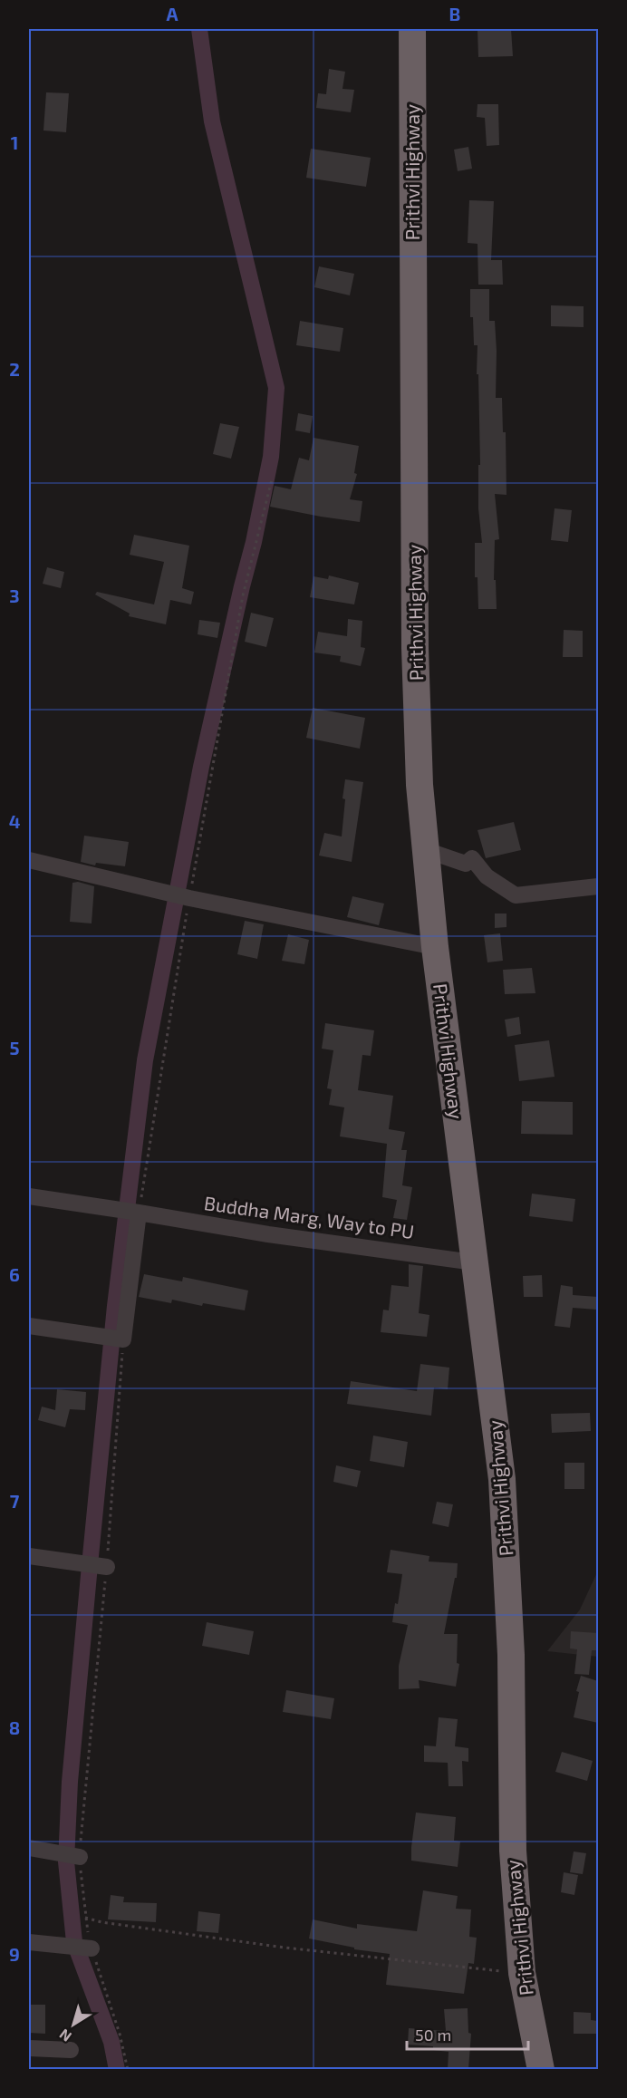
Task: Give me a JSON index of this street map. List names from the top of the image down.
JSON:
{
  "streets": {
    "highway": ["Prithvi Highway"],
    "street": ["Buddha Marg, Way to PU"]
  },
  "crossings": [
    ["Prithvi Highway", "Buddha Marg, Way to PU"]
  ],
  "scale_bar": "50 m",
  "north": "bottom left",
  "grid": {
    "columns": ["A", "B"],
    "rows": [
      "1",
      "2",
      "3",
      "4",
      "5",
      "6",
      "7",
      "8",
      "9"
    ]
  }
}
